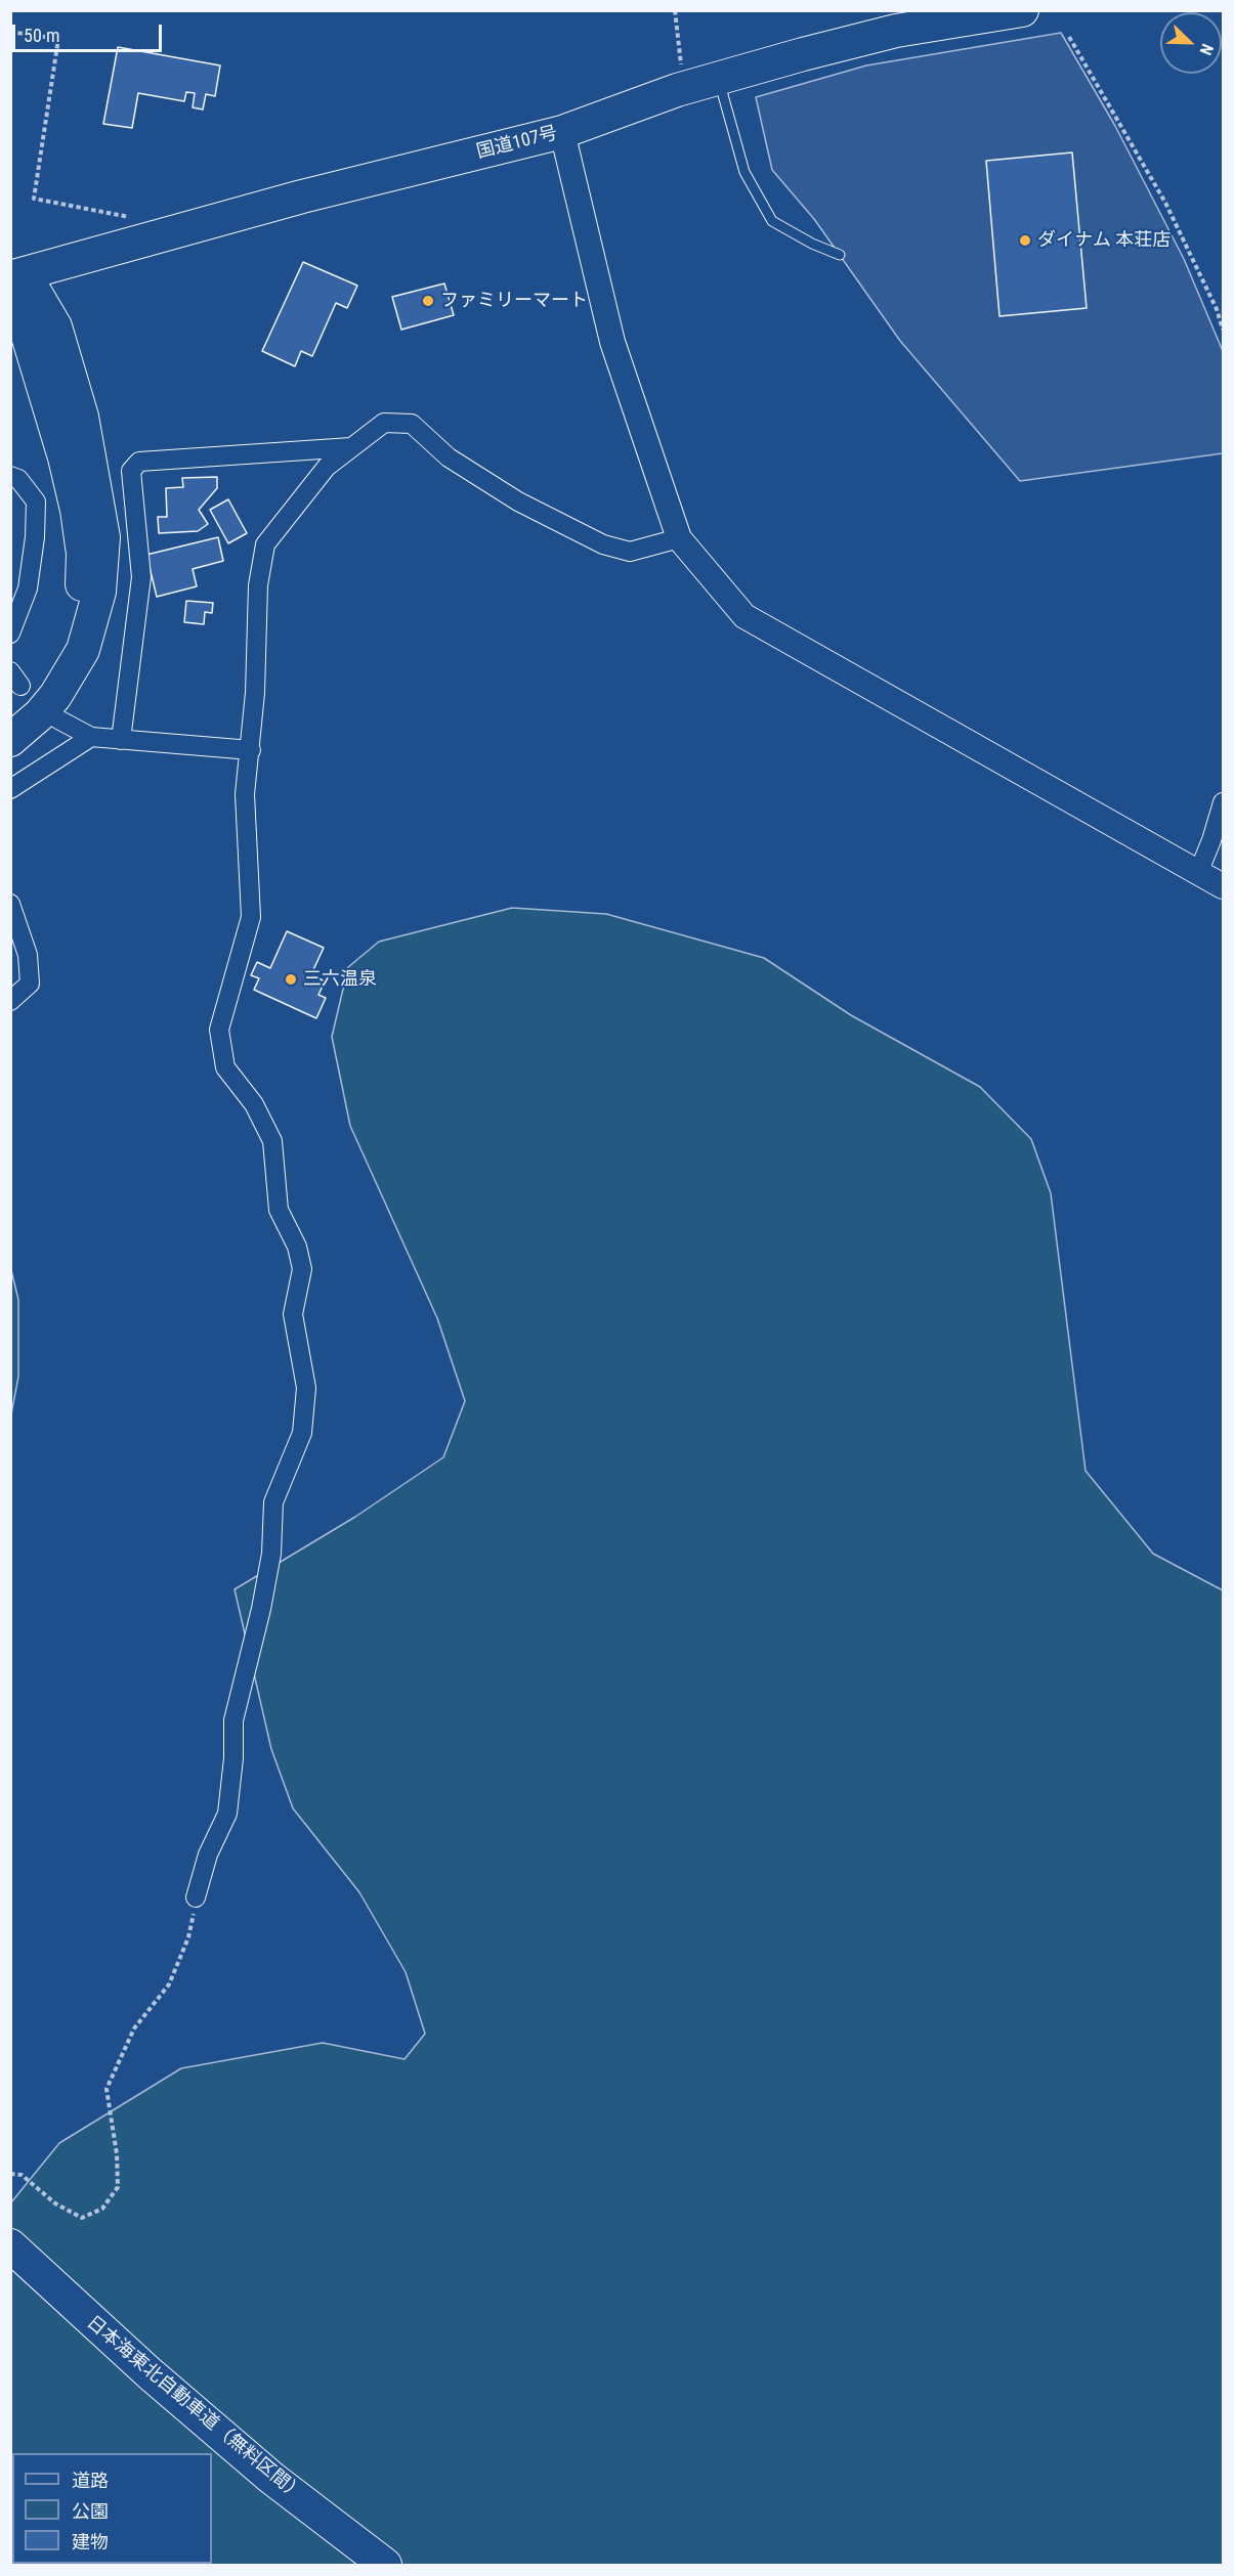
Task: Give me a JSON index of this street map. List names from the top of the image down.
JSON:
{
  "streets": {
    "highway": ["国道107号", "日本海東北自動車道（無料区間）"]
  },
  "places": ["ダイナム 本荘店", "ファミリーマート", "三六温泉"],
  "legend": ["道路", "公園", "建物"],
  "scale_bar": "50 m",
  "north": "bottom right"
}
